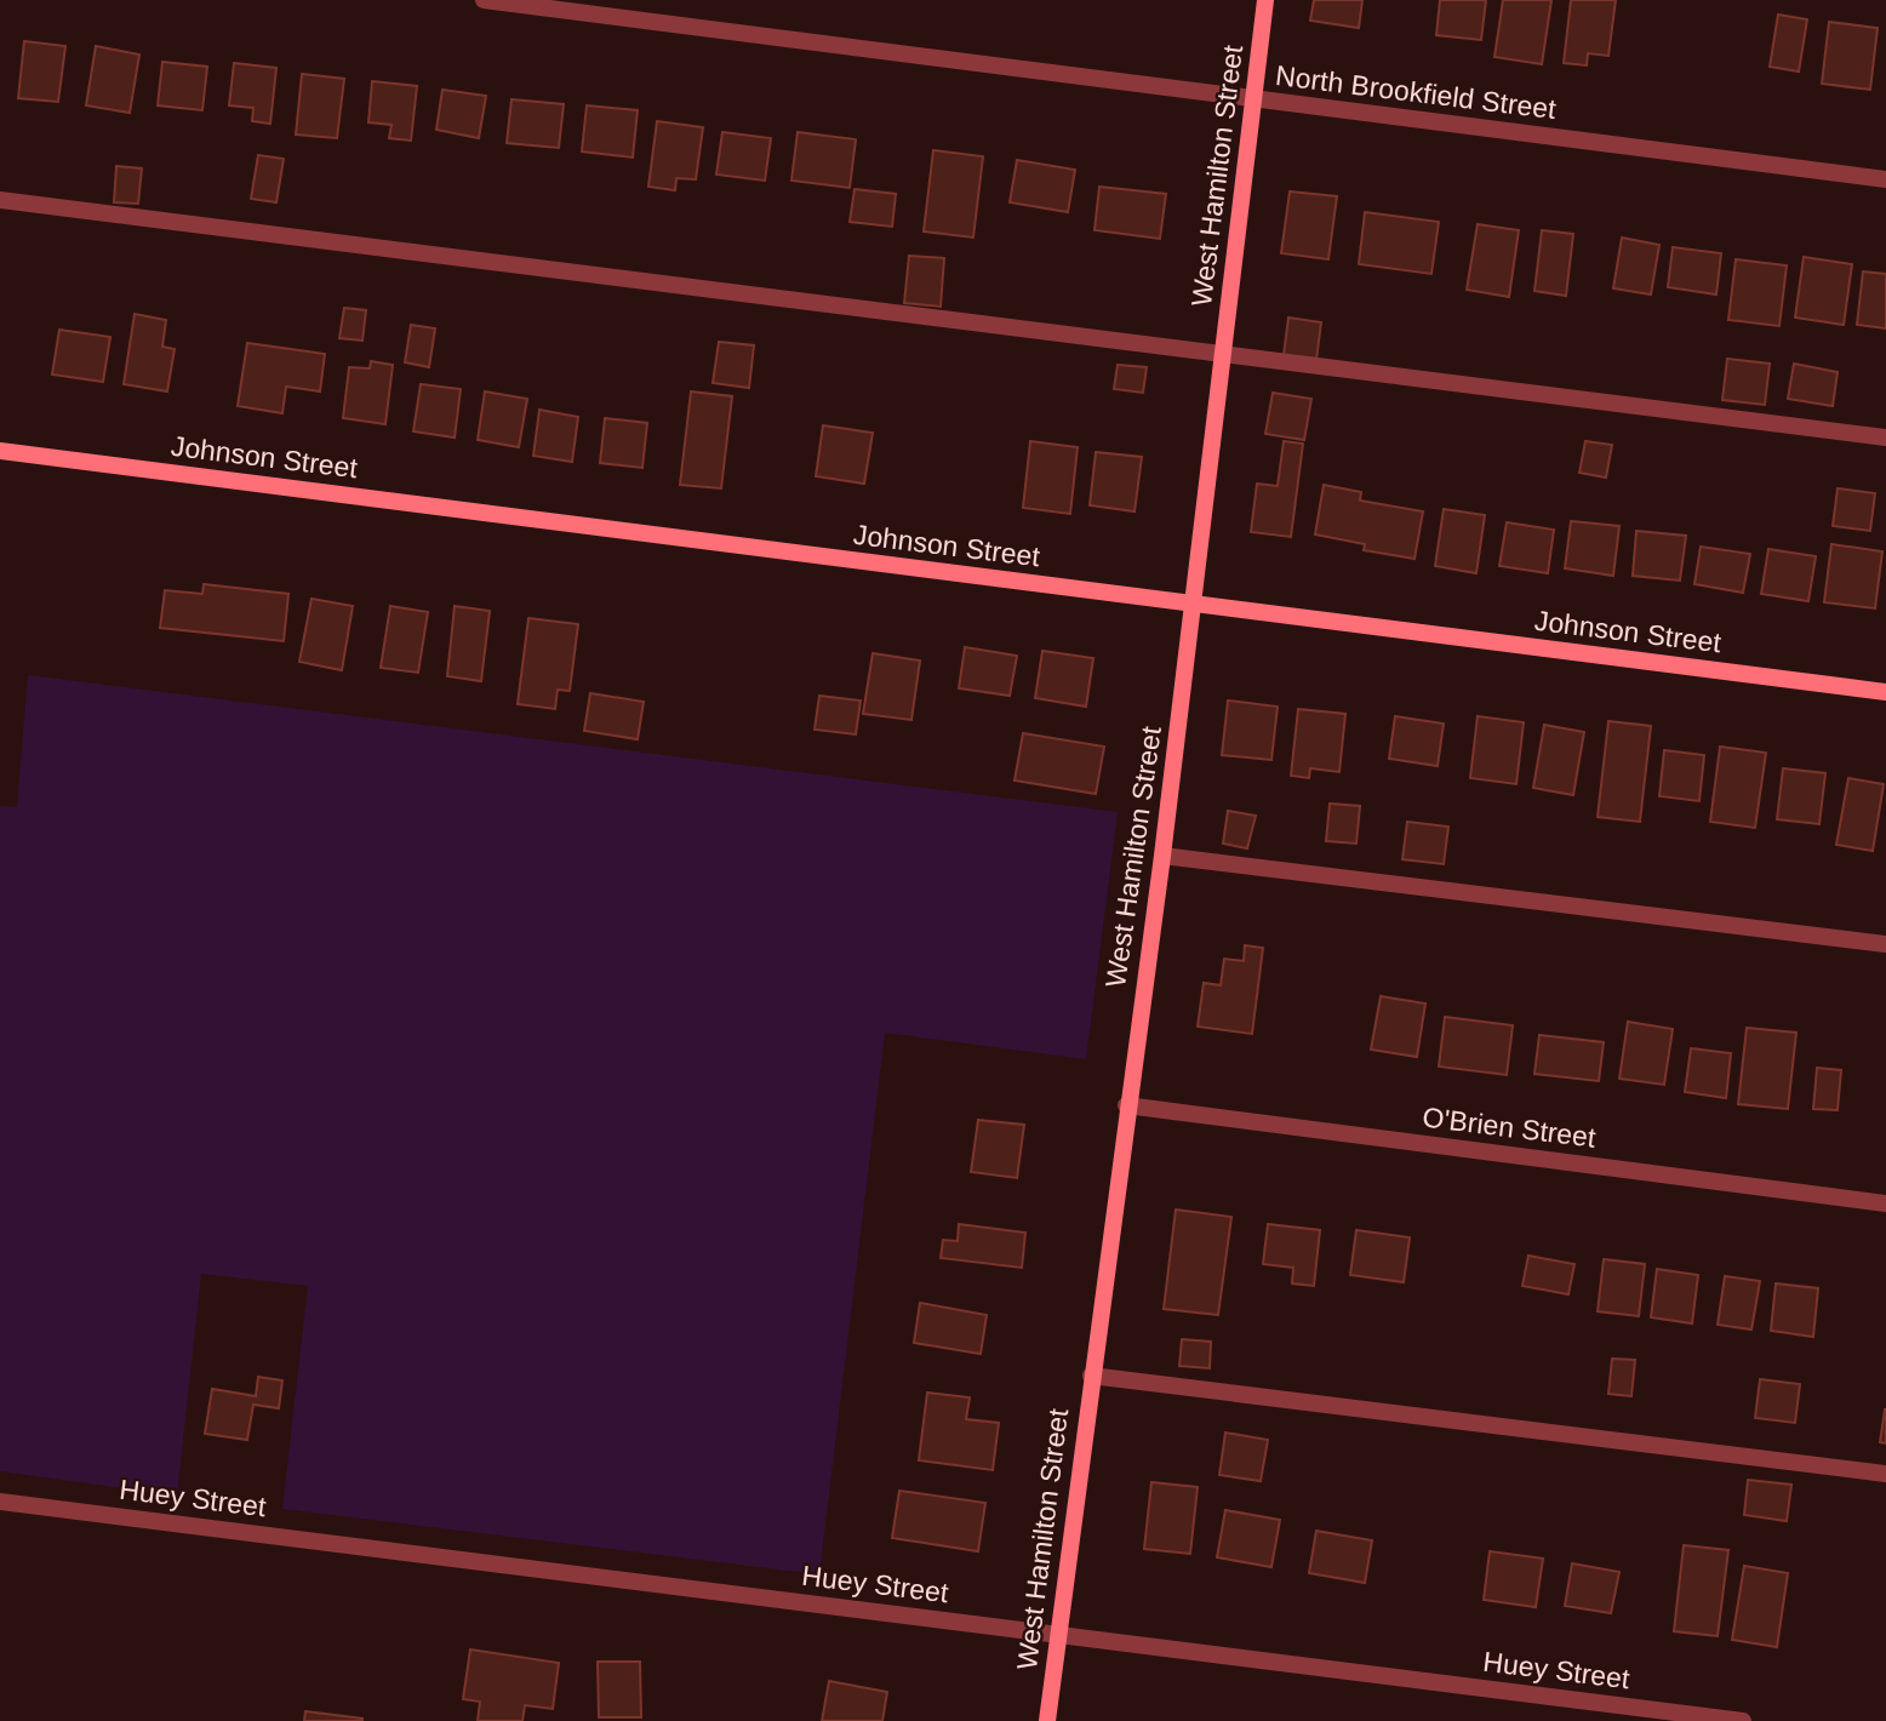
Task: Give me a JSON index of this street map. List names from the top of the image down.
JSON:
{
  "streets": {
    "street": [
      "North Brookfield Street",
      "West Hamilton Street",
      "Johnson Street",
      "O'Brien Street",
      "Huey Street"
    ]
  },
  "crossings": [
    ["North Brookfield Street", "West Hamilton Street"],
    ["West Hamilton Street", "Johnson Street"],
    ["West Hamilton Street", "O'Brien Street"],
    ["West Hamilton Street", "Huey Street"]
  ]
}
